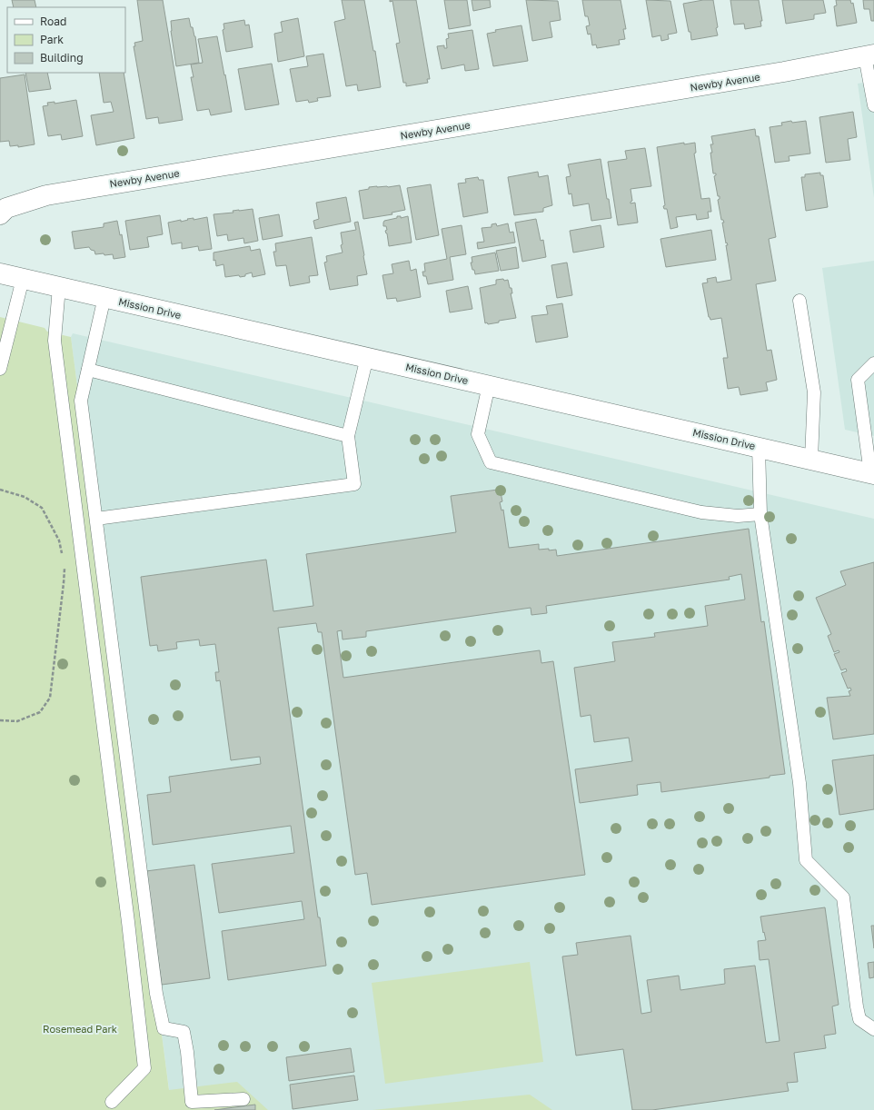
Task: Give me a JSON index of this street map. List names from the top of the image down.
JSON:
{
  "streets": {
    "main road": ["Newby Avenue", "Mission Drive"]
  },
  "parks": ["Rosemead Park"],
  "legend": ["Road", "Park", "Building"]
}
